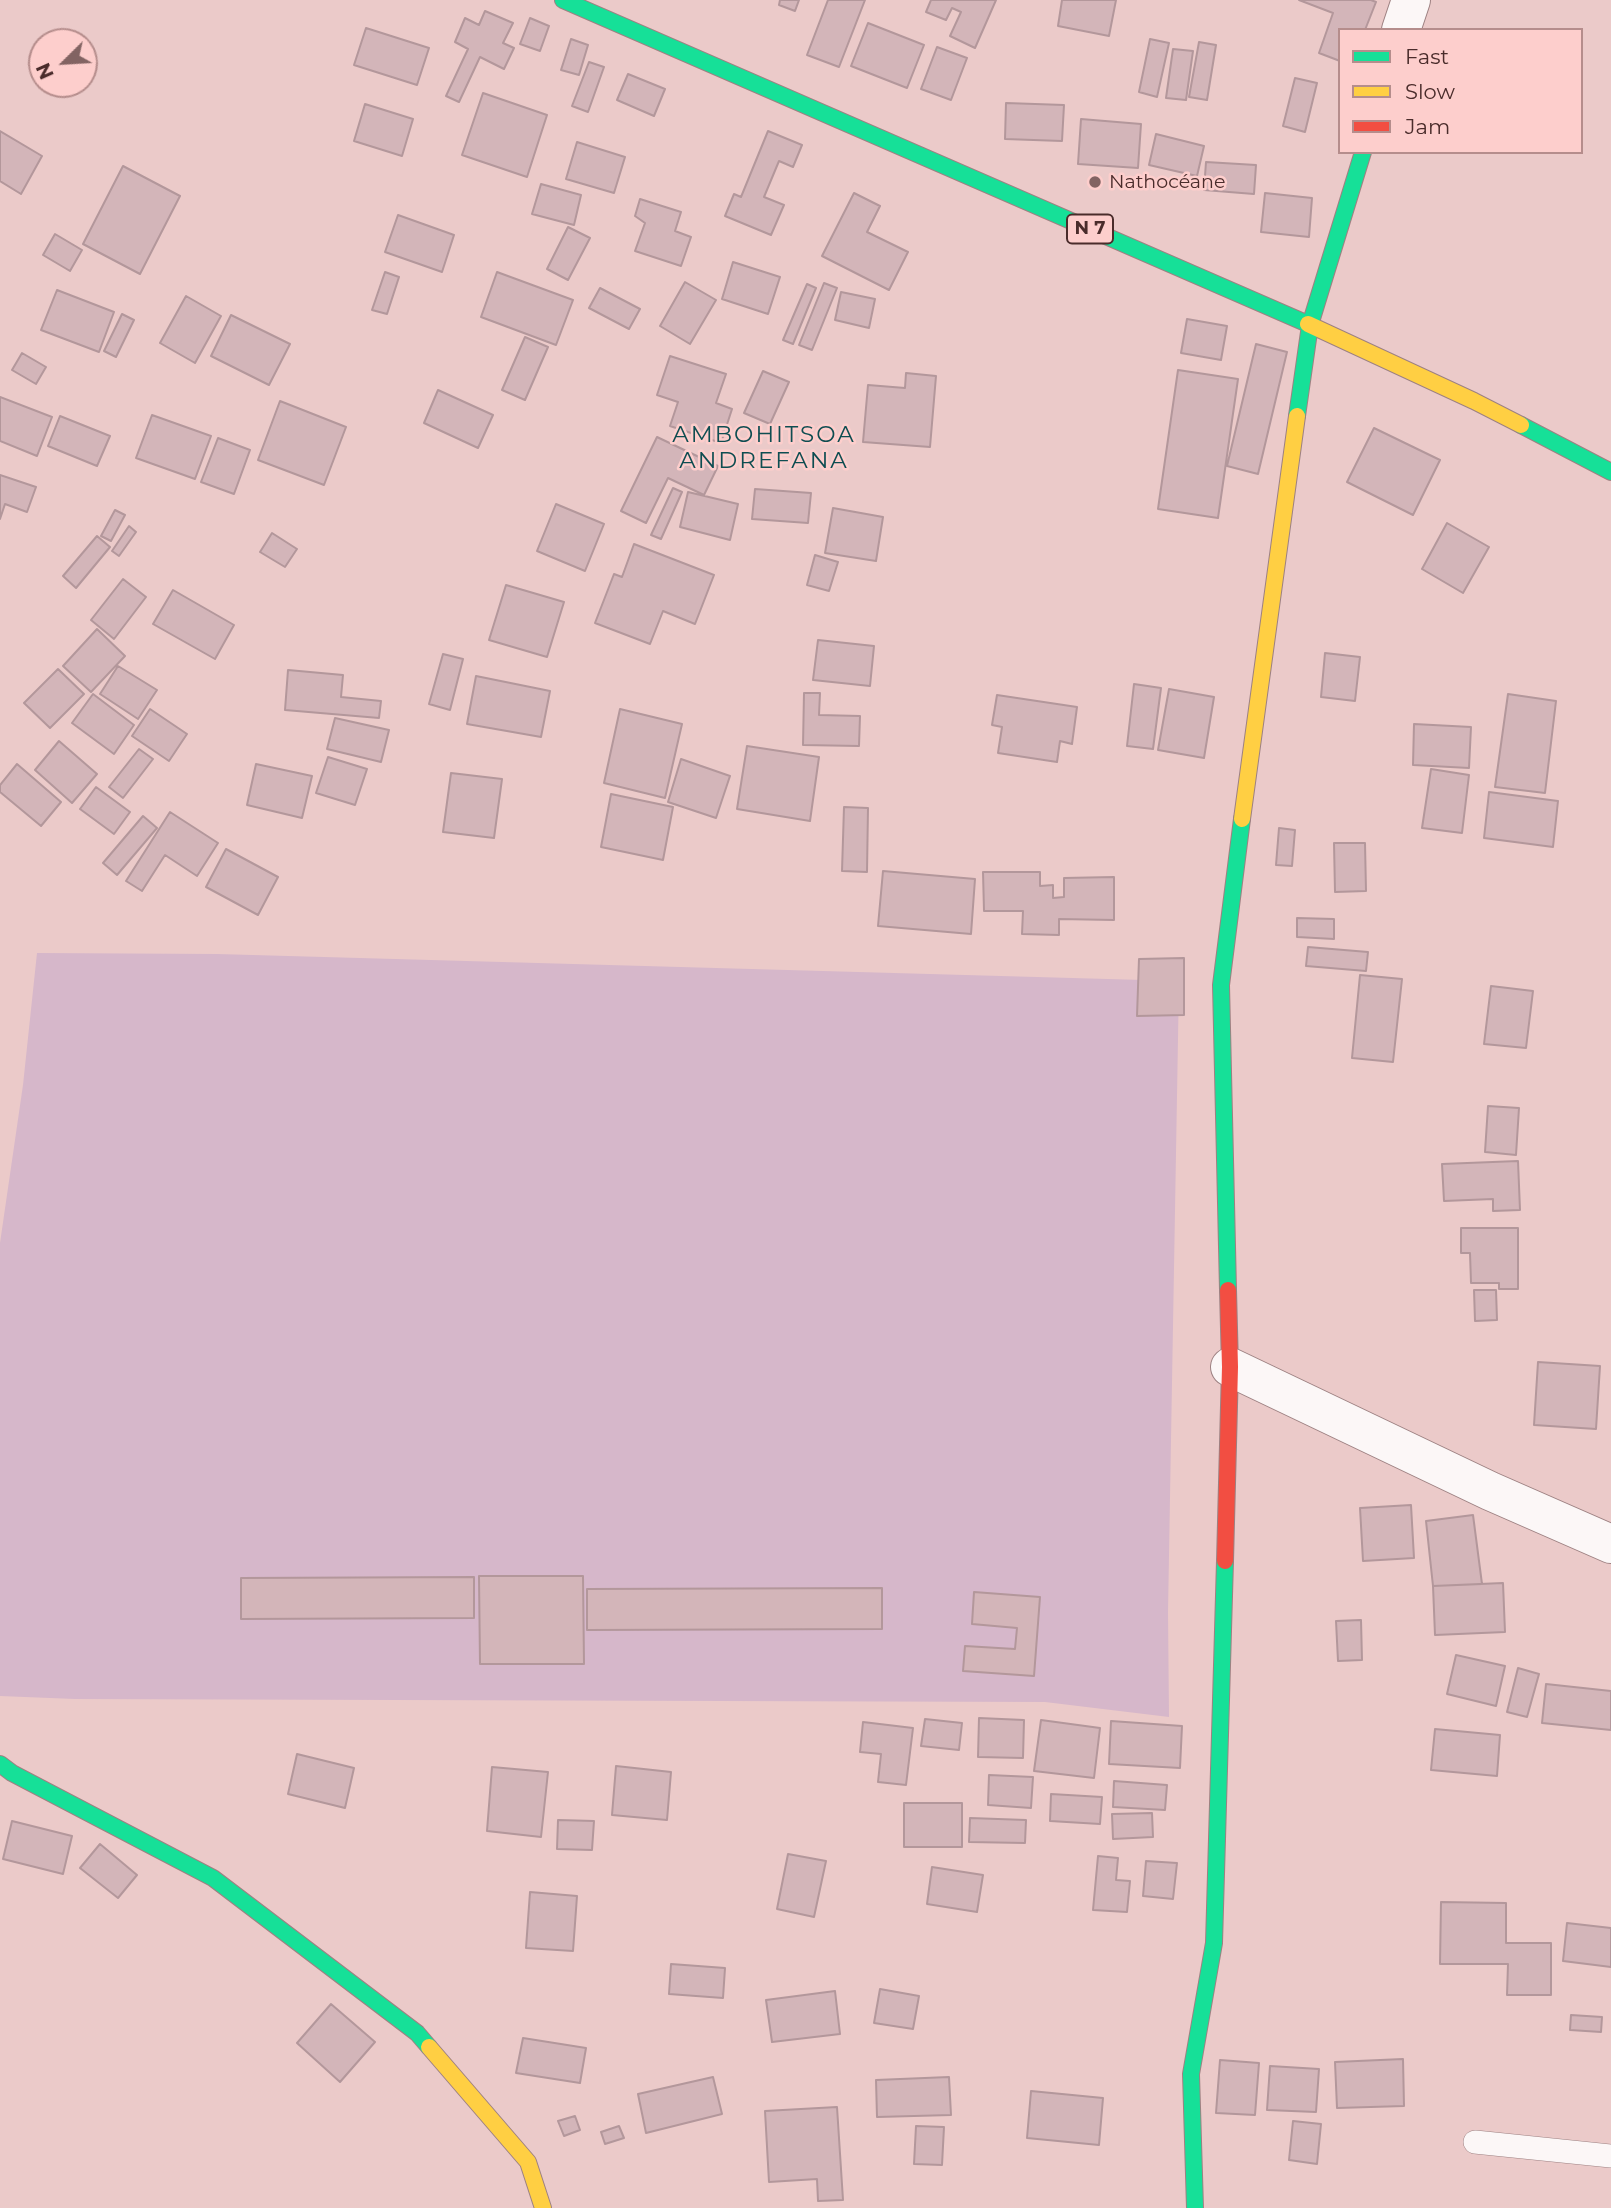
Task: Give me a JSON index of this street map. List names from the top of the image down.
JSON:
{
  "streets": {
    "street": ["N 7"]
  },
  "districts": ["AMBOHITSOA ANDREFANA"],
  "places": ["Nathocéane"],
  "legend": ["Fast", "Slow", "Jam"],
  "north": "bottom left"
}
